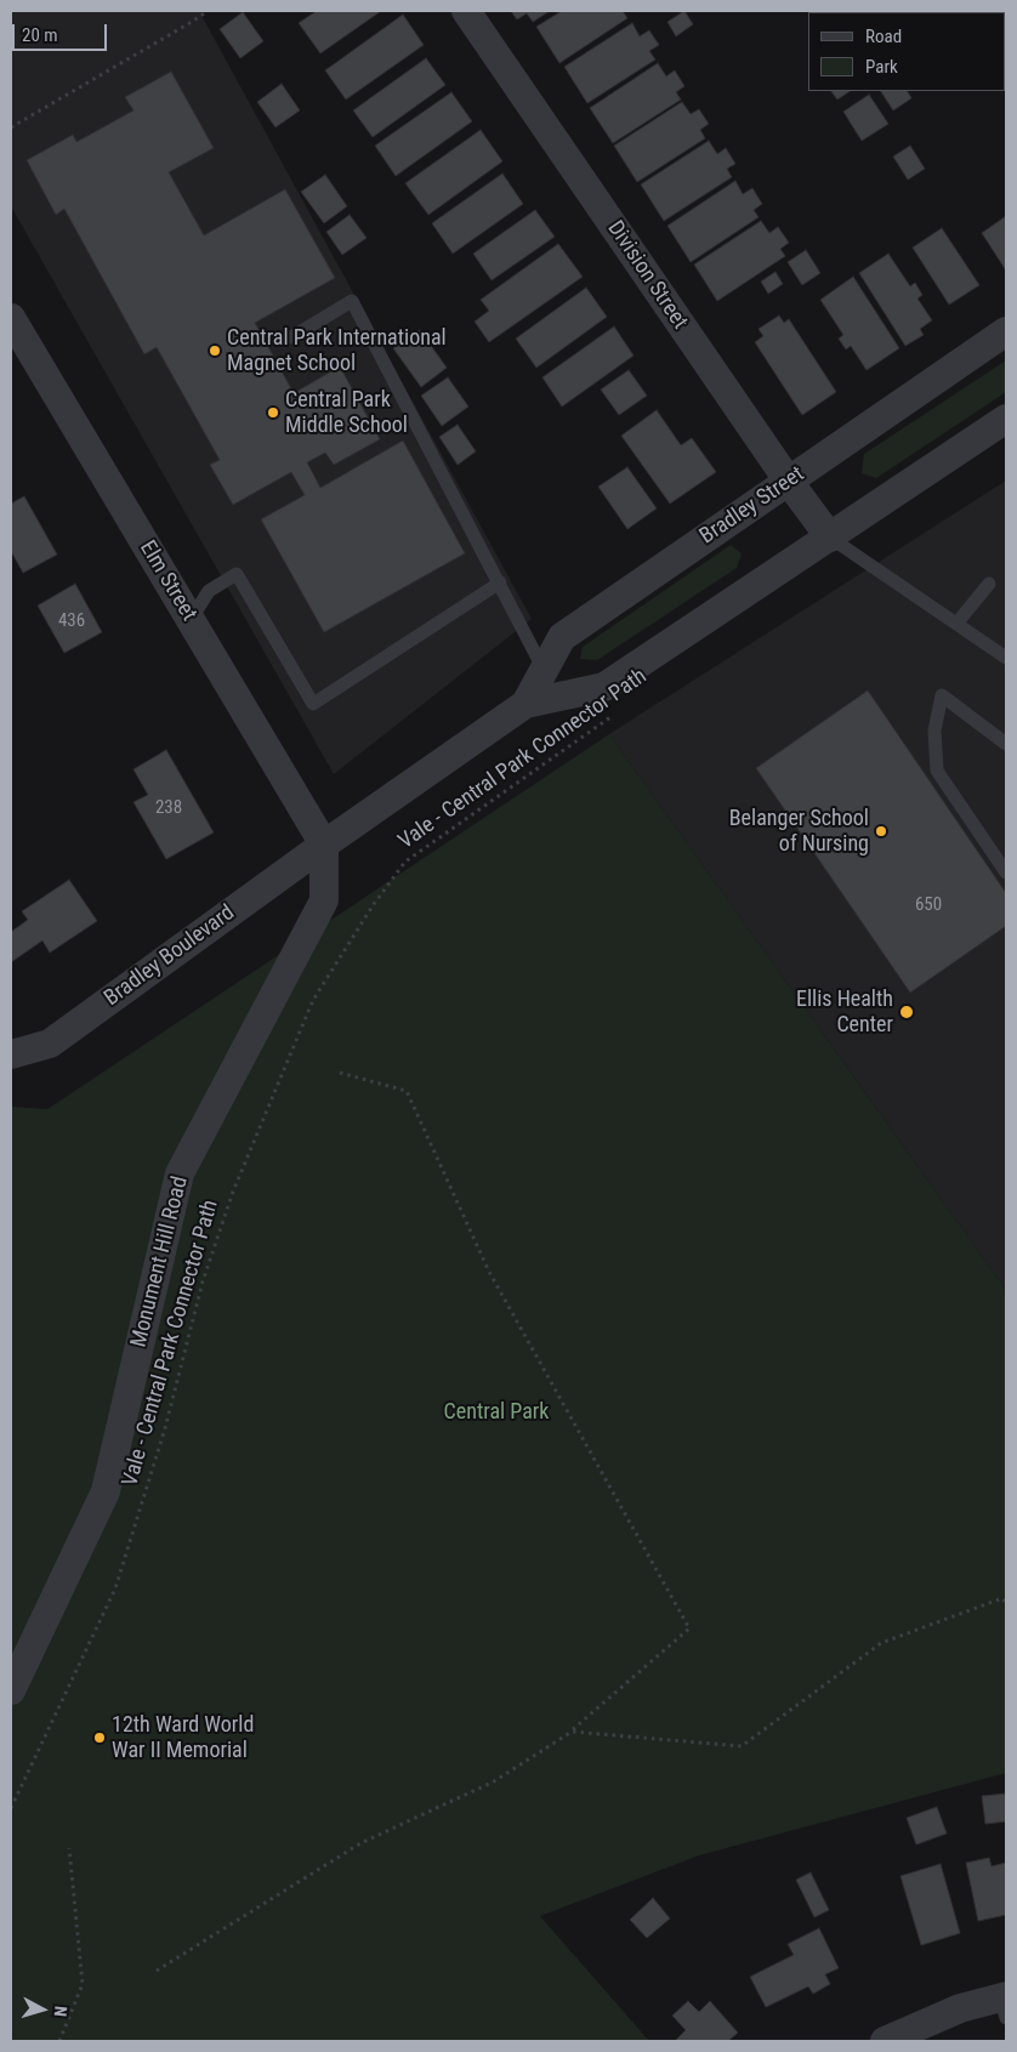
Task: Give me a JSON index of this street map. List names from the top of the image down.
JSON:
{
  "streets": {
    "street": [
      "Division Street",
      "Bradley Street",
      "Elm Street",
      "Bradley Boulevard",
      "Monument Hill Road"
    ],
    "path": ["Vale - Central Park Connector Path"]
  },
  "crossings": [
    ["Division Street", "Bradley Street"],
    ["Bradley Street", "Elm Street"],
    ["Bradley Street", "Bradley Boulevard"],
    ["Bradley Street", "Monument Hill Road"],
    ["Elm Street", "Bradley Boulevard"],
    ["Elm Street", "Monument Hill Road"],
    ["Bradley Boulevard", "Monument Hill Road"]
  ],
  "parks": ["Central Park"],
  "places": [
    "Central Park International Magnet School",
    "Central Park Middle School",
    "Belanger School of Nursing",
    "Ellis Health Center",
    "12th Ward World War II Memorial"
  ],
  "house_numbers": ["436", "238", "650"],
  "legend": ["Road", "Park"],
  "scale_bar": "20 m",
  "north": "right"
}
